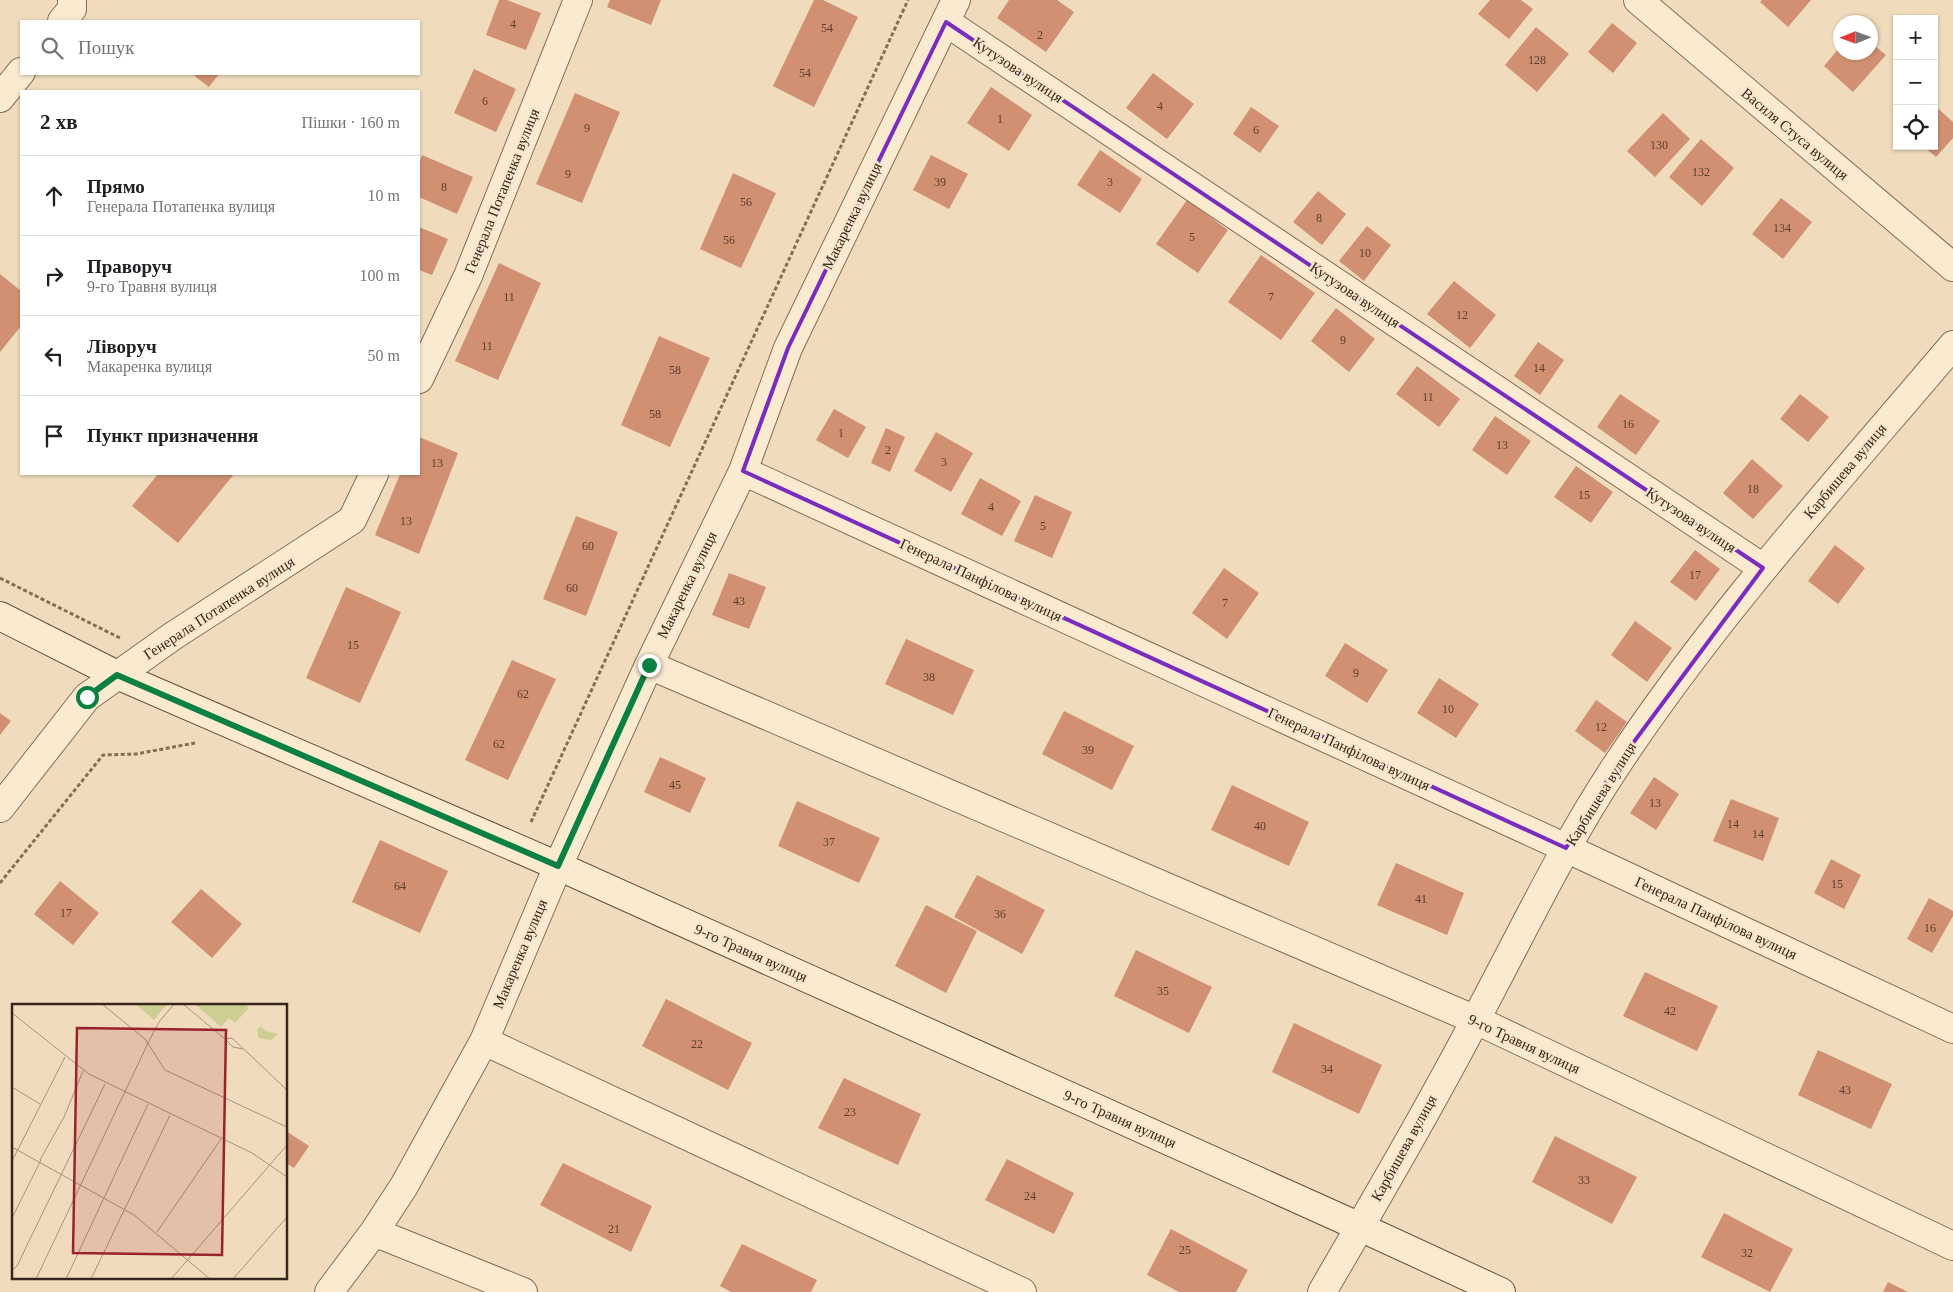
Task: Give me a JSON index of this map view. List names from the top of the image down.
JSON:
{
  "streets": {
    "street": [
      "Кутузова вулиця",
      "Василя Стуса вулиця",
      "Генерала Потапенка вулиця",
      "Макаренка вулиця",
      "Карбишева вулиця",
      "Генерала Панфілова вулиця",
      "9-го Травня вулиця"
    ]
  },
  "crossings": [
    ["Кутузова вулиця", "Макаренка вулиця"],
    ["Кутузова вулиця", "Карбишева вулиця"],
    ["Генерала Потапенка вулиця", "9-го Травня вулиця"],
    ["Макаренка вулиця", "Генерала Панфілова вулиця"],
    ["Макаренка вулиця", "9-го Травня вулиця"],
    ["Карбишева вулиця", "Генерала Панфілова вулиця"],
    ["Карбишева вулиця", "9-го Травня вулиця"]
  ],
  "house_numbers": [
    "4",
    "54",
    "2",
    "128",
    "54",
    "6",
    "4",
    "1",
    "9",
    "6",
    "130",
    "132",
    "9",
    "39",
    "3",
    "8",
    "56",
    "8",
    "134",
    "5",
    "56",
    "10",
    "11",
    "7",
    "12",
    "9",
    "11",
    "14",
    "58",
    "11",
    "58",
    "16",
    "1",
    "13",
    "2",
    "3",
    "13",
    "18",
    "15",
    "4",
    "13",
    "5",
    "60",
    "17",
    "60",
    "43",
    "7",
    "15",
    "9",
    "38",
    "62",
    "10",
    "12",
    "62",
    "39",
    "45",
    "13",
    "14",
    "40",
    "14",
    "37",
    "15",
    "64",
    "41",
    "17",
    "36",
    "16",
    "35",
    "42",
    "22",
    "34",
    "43",
    "23",
    "33",
    "24",
    "21",
    "25",
    "32"
  ],
  "north": "left",
  "page": {
    "map_buttons": ["+", "−"],
    "search": "Пошук",
    "heading": ["2 хв", "Пішки · 160 m"],
    "list": [
      ["Прямо", "Генерала Потапенка вулиця", "10 m"],
      ["Праворуч", "9-го Травня вулиця", "100 m"],
      ["Ліворуч", "Макаренка вулиця", "50 m"],
      "Пункт призначення"
    ]
  }
}
